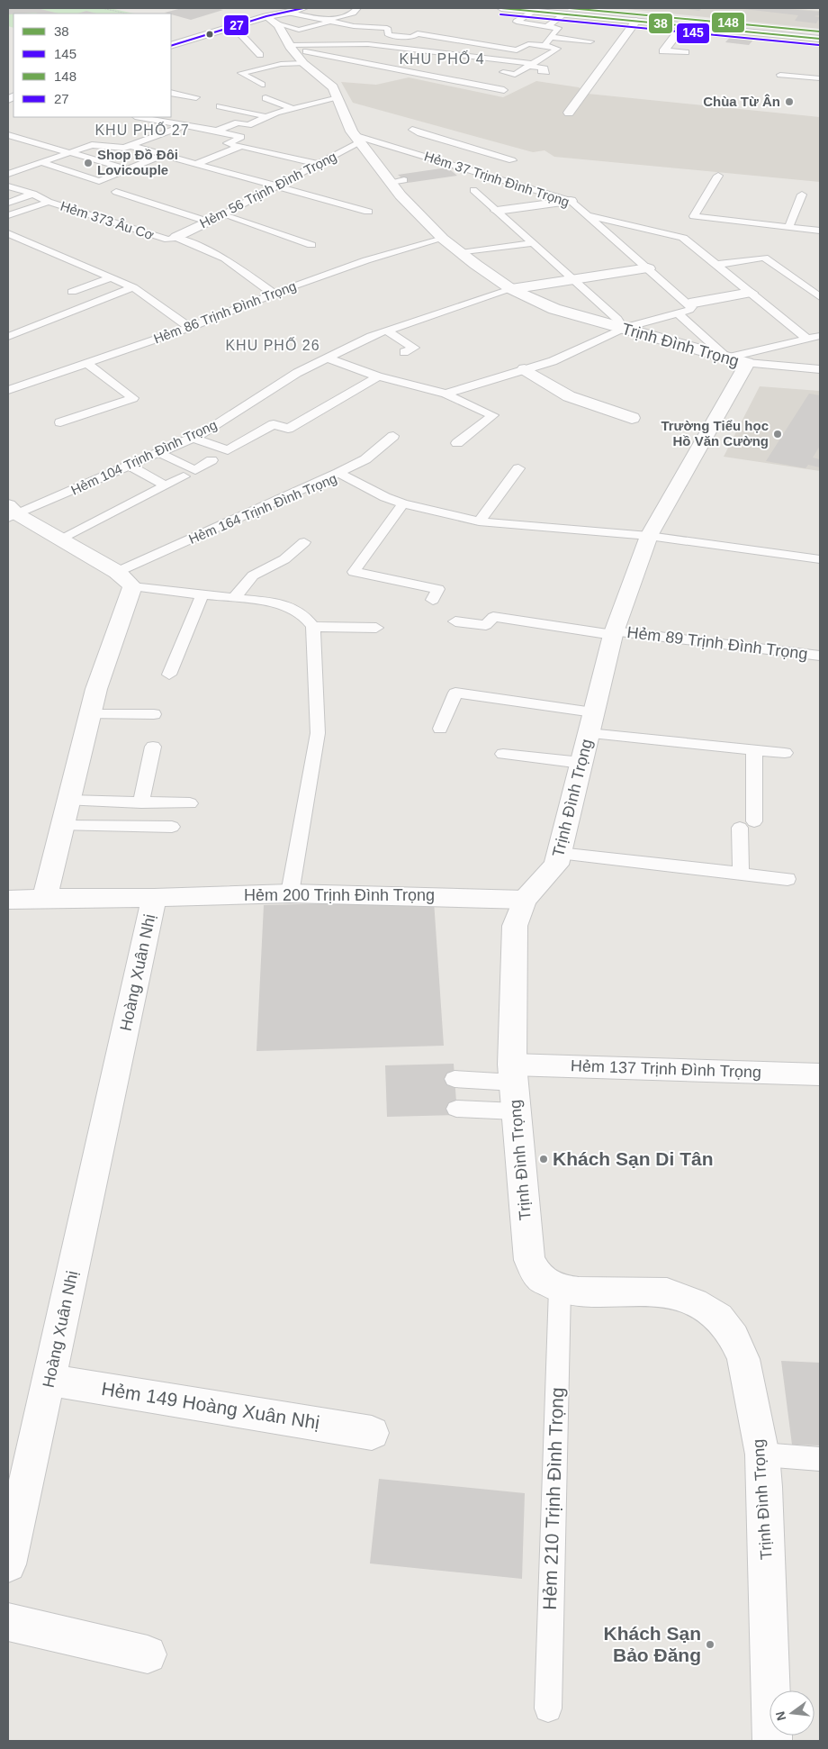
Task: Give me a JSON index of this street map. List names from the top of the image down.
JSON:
{
  "streets": {
    "street": [
      "Hẻm 56 Trịnh Đình Trọng",
      "Trịnh Đình Trọng",
      "Hẻm 104 Trịnh Đình Trọng",
      "Hẻm 200 Trịnh Đình Trọng",
      "Hoàng Xuân Nhị",
      "Hẻm 137 Trịnh Đình Trọng",
      "Hẻm 149 Hoàng Xuân Nhị"
    ],
    "lane": [
      "Hẻm 37 Trịnh Đình Trọng",
      "Hẻm 373 Âu Cơ",
      "Hẻm 86 Trịnh Đình Trọng",
      "Hẻm 164 Trịnh Đình Trọng",
      "Hẻm 89 Trịnh Đình Trọng",
      "Hẻm 210 Trịnh Đình Trọng"
    ]
  },
  "crossings": [
    ["Hẻm 37 Trịnh Đình Trọng", "Hẻm 56 Trịnh Đình Trọng"],
    ["Hẻm 37 Trịnh Đình Trọng", "Trịnh Đình Trọng"],
    ["Hẻm 37 Trịnh Đình Trọng", "Hẻm 104 Trịnh Đình Trọng"],
    ["Hẻm 56 Trịnh Đình Trọng", "Hẻm 373 Âu Cơ"],
    ["Hẻm 56 Trịnh Đình Trọng", "Trịnh Đình Trọng"],
    ["Hẻm 373 Âu Cơ", "Hẻm 86 Trịnh Đình Trọng"],
    ["Hẻm 86 Trịnh Đình Trọng", "Trịnh Đình Trọng"],
    ["Trịnh Đình Trọng", "Hẻm 104 Trịnh Đình Trọng"],
    ["Trịnh Đình Trọng", "Hẻm 164 Trịnh Đình Trọng"],
    ["Trịnh Đình Trọng", "Hẻm 89 Trịnh Đình Trọng"],
    ["Trịnh Đình Trọng", "Hẻm 200 Trịnh Đình Trọng"],
    ["Trịnh Đình Trọng", "Hẻm 137 Trịnh Đình Trọng"],
    ["Trịnh Đình Trọng", "Hẻm 210 Trịnh Đình Trọng"],
    ["Hẻm 200 Trịnh Đình Trọng", "Hoàng Xuân Nhị"],
    ["Hoàng Xuân Nhị", "Hẻm 149 Hoàng Xuân Nhị"]
  ],
  "districts": ["KHU PHỐ 4", "KHU PHỐ 27", "KHU PHỐ 26"],
  "places": [
    "Chùa Từ Ân",
    "Shop Đồ Đôi Lovicouple",
    "Trường Tiểu học Hồ Văn Cường",
    "Khách Sạn Di Tân",
    "Khách Sạn Bảo Đăng"
  ],
  "lines": [
    "transit line 38",
    "transit line 148",
    "transit line 27",
    "transit line 145"
  ],
  "legend": [
    "38",
    "145",
    "148",
    "27"
  ],
  "north": "left"
}
